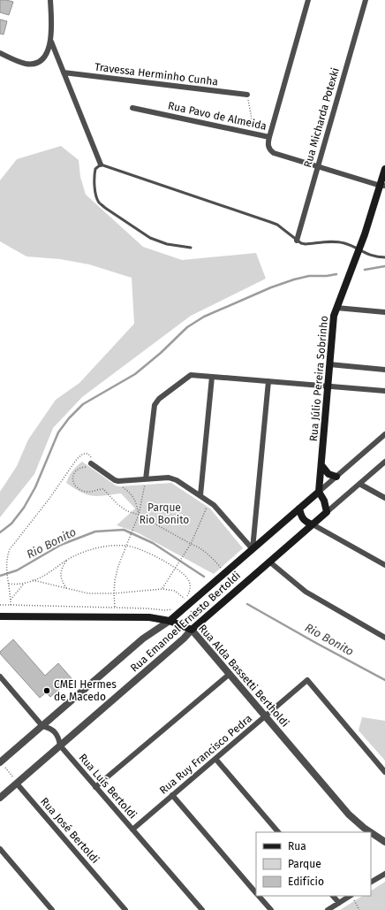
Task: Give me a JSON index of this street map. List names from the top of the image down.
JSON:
{
  "streets": {
    "main road": ["Rua Júlio Pereira Sobrinho", "Rua Emanoel Ernesto Bertoldi", "Rua Alda Bassetti Bertholdi"],
    "street": [
      "Travessa Herminho Cunha",
      "Rua Pavo de Almeida",
      "Rua Micharda Potexki",
      "Rua Ruy Francisco Pedra",
      "Rua Luís Bertoldi",
      "Rua José Bertoldi"
    ]
  },
  "crossings": [
    ["Rua Pavo de Almeida", "Rua Micharda Potexki"],
    ["Rua Pavo de Almeida", "Rua Júlio Pereira Sobrinho"],
    ["Rua Júlio Pereira Sobrinho", "Rua Emanoel Ernesto Bertoldi"],
    ["Rua Emanoel Ernesto Bertoldi", "Rua Alda Bassetti Bertholdi"],
    ["Rua Emanoel Ernesto Bertoldi", "Rua Luís Bertoldi"],
    ["Rua Emanoel Ernesto Bertoldi", "Rua José Bertoldi"],
    ["Rua Alda Bassetti Bertholdi", "Rua Ruy Francisco Pedra"],
    ["Rua Ruy Francisco Pedra", "Rua Luís Bertoldi"]
  ],
  "water": ["Rio Bonito"],
  "parks": ["Parque Rio Bonito"],
  "places": ["CMEI Hermes de Macedo"],
  "legend": ["Rua", "Parque", "Edifício"]
}
